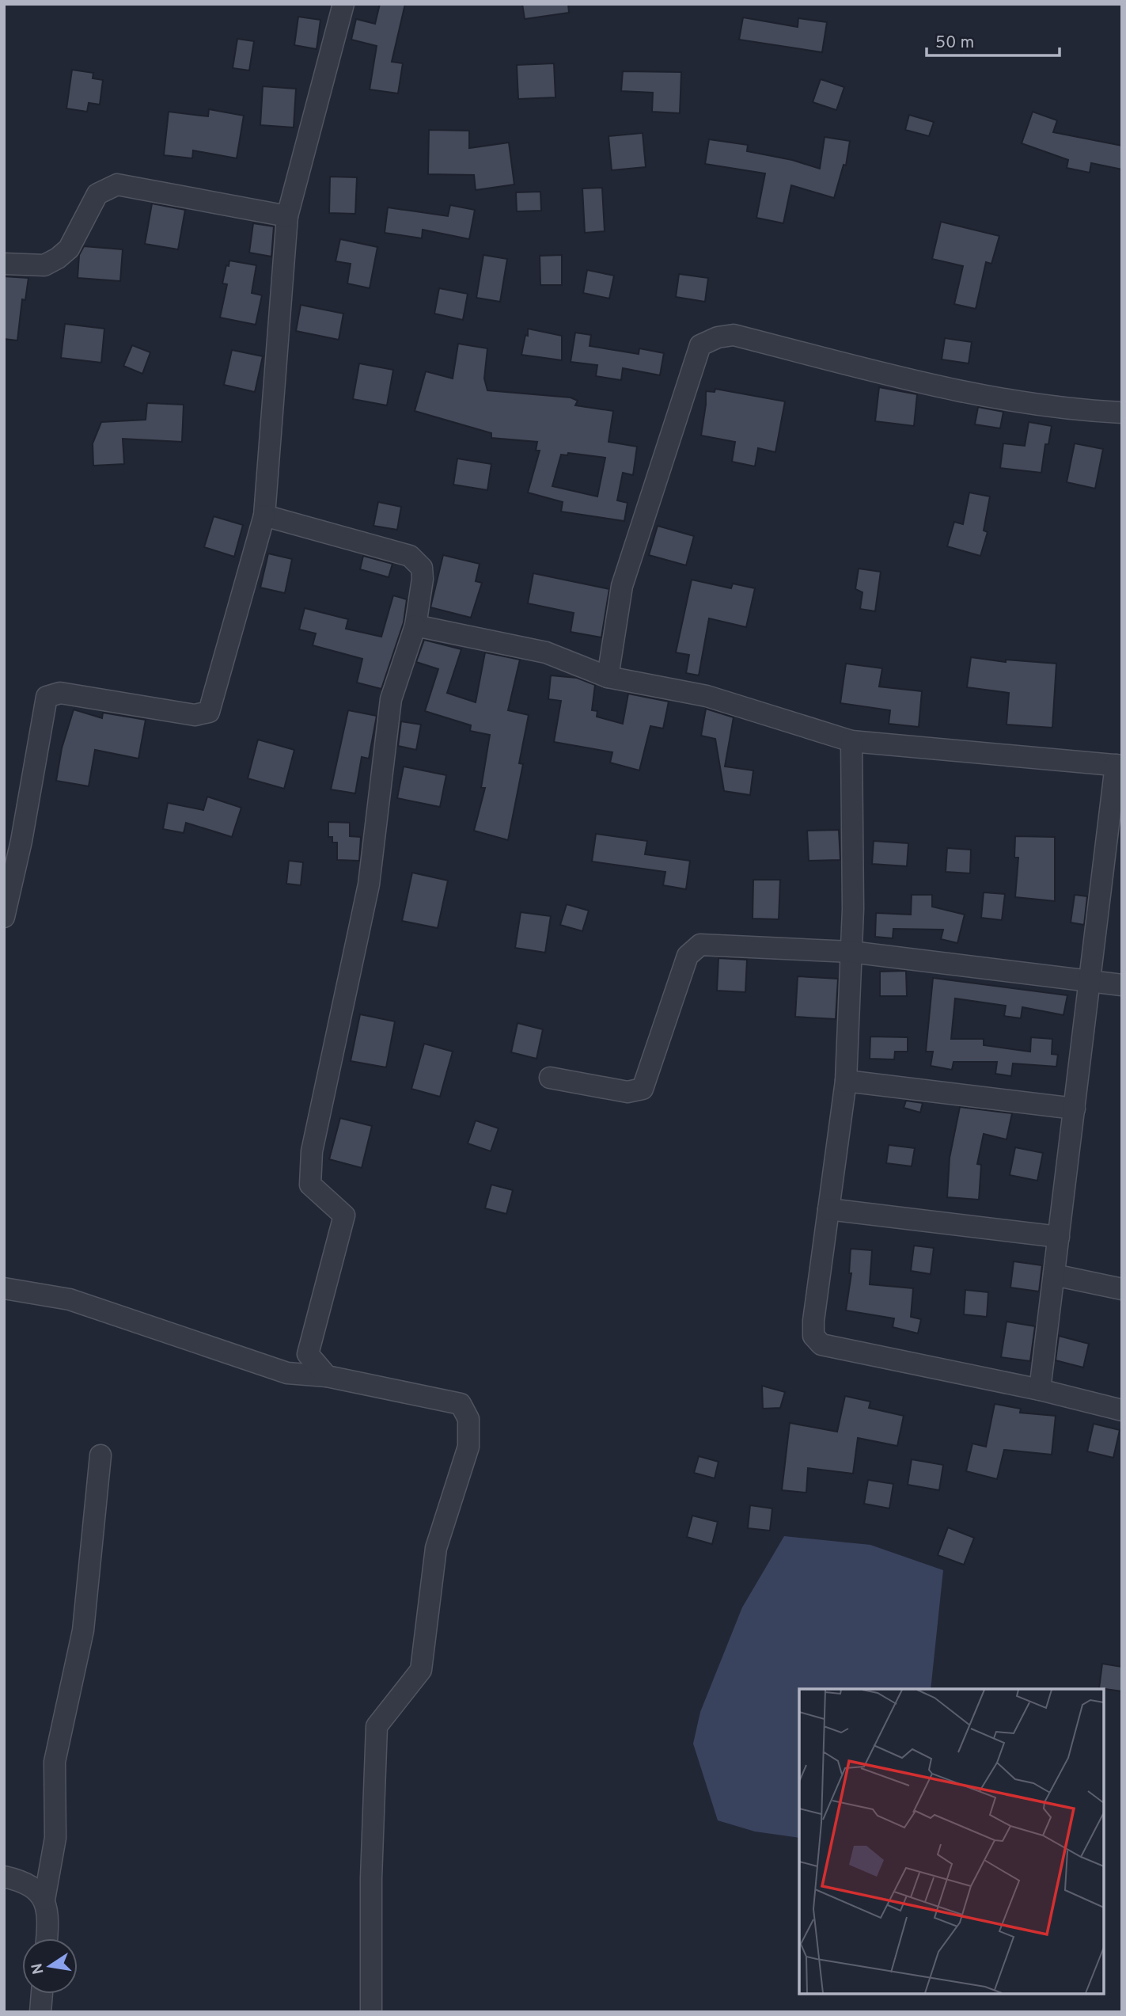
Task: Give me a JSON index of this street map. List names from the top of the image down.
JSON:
{
  "scale_bar": "50 m",
  "north": "left"
}
